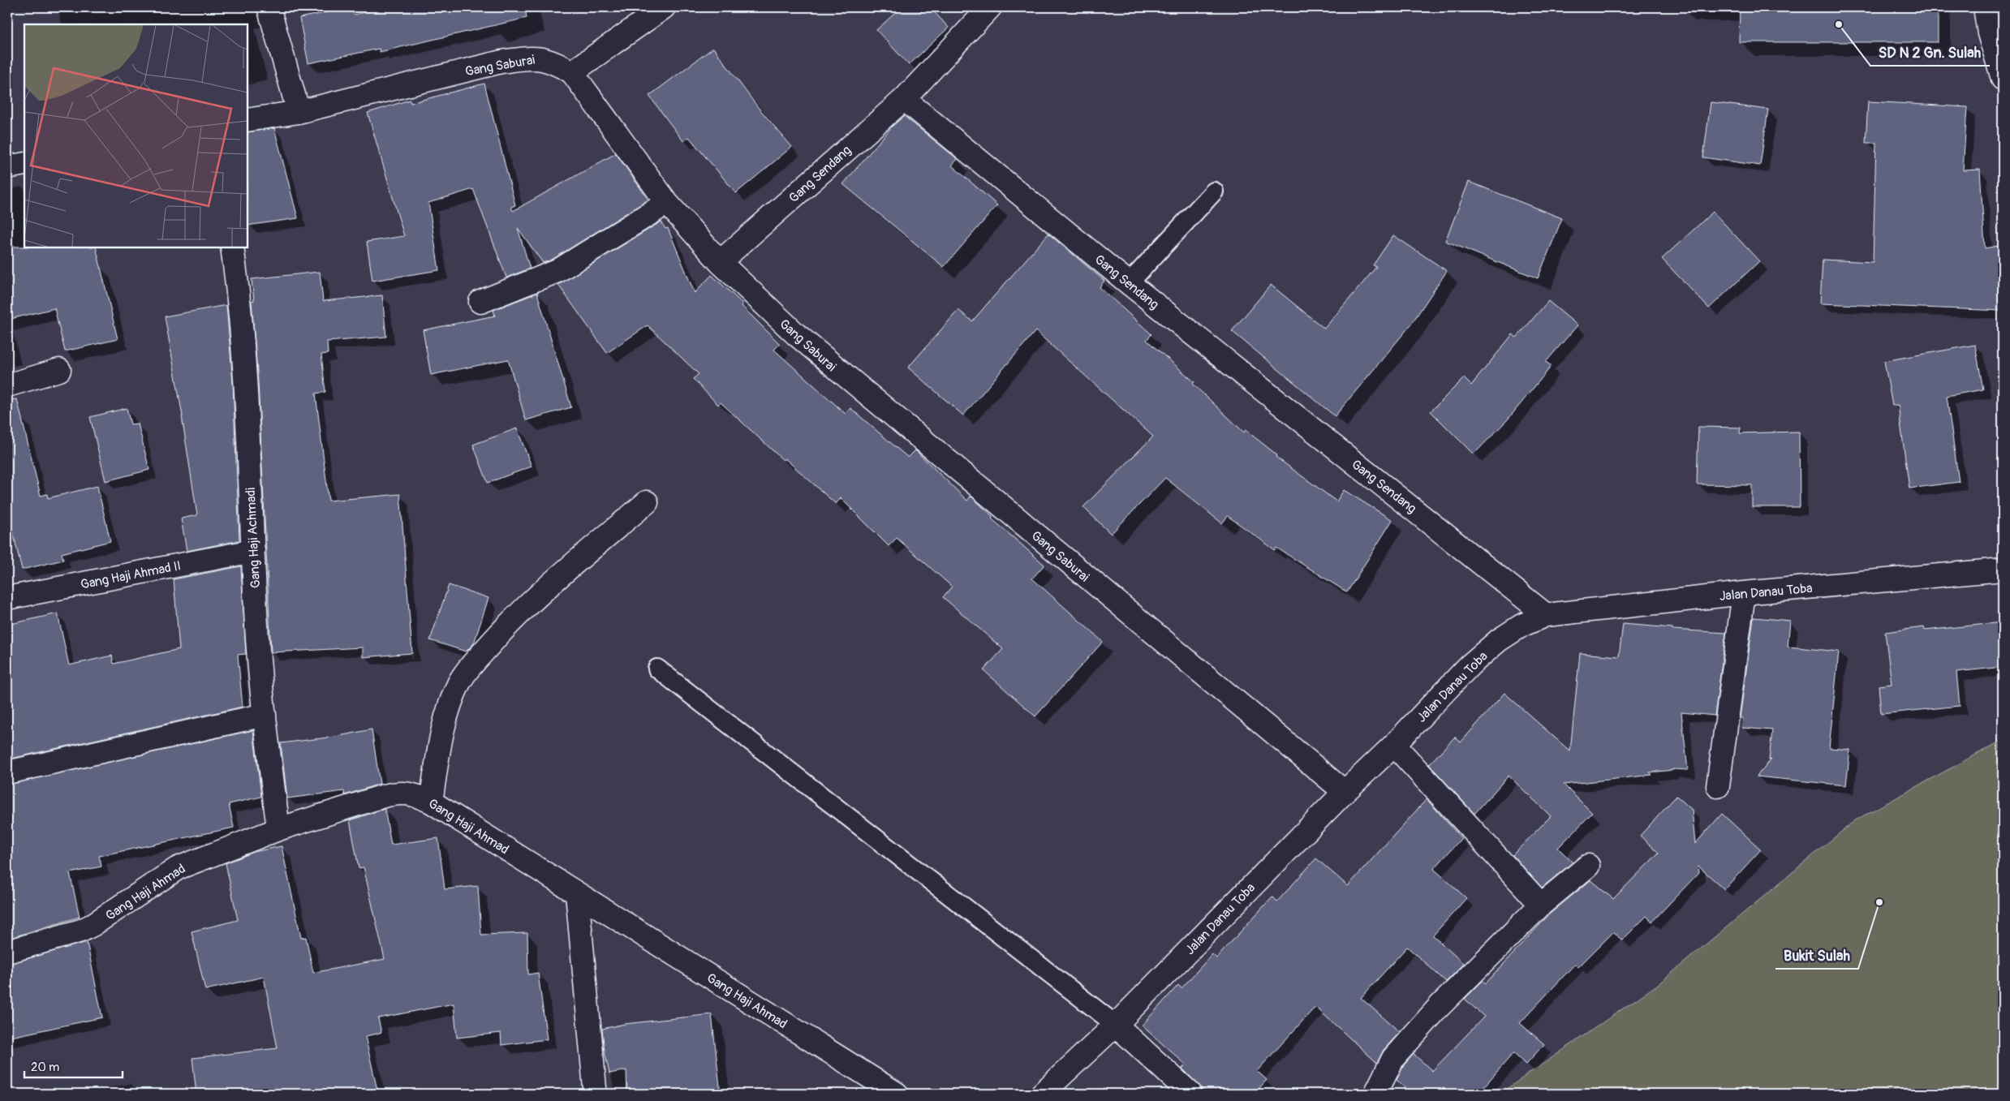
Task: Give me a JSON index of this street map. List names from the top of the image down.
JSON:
{
  "streets": {
    "street": [
      "Gang Saburai",
      "Gang Sendang",
      "Gang Haji Achmadi",
      "Gang Haji Ahmad II",
      "Jalan Danau Toba",
      "Gang Haji Ahmad"
    ]
  },
  "crossings": [
    ["Gang Saburai", "Gang Sendang"],
    ["Gang Saburai", "Jalan Danau Toba"],
    ["Gang Sendang", "Jalan Danau Toba"],
    ["Gang Haji Achmadi", "Gang Haji Ahmad II"],
    ["Gang Haji Achmadi", "Gang Haji Ahmad"]
  ],
  "places": ["SD N 2 Gn. Sulah", "Bukit Sulah"],
  "scale_bar": "20 m"
}
